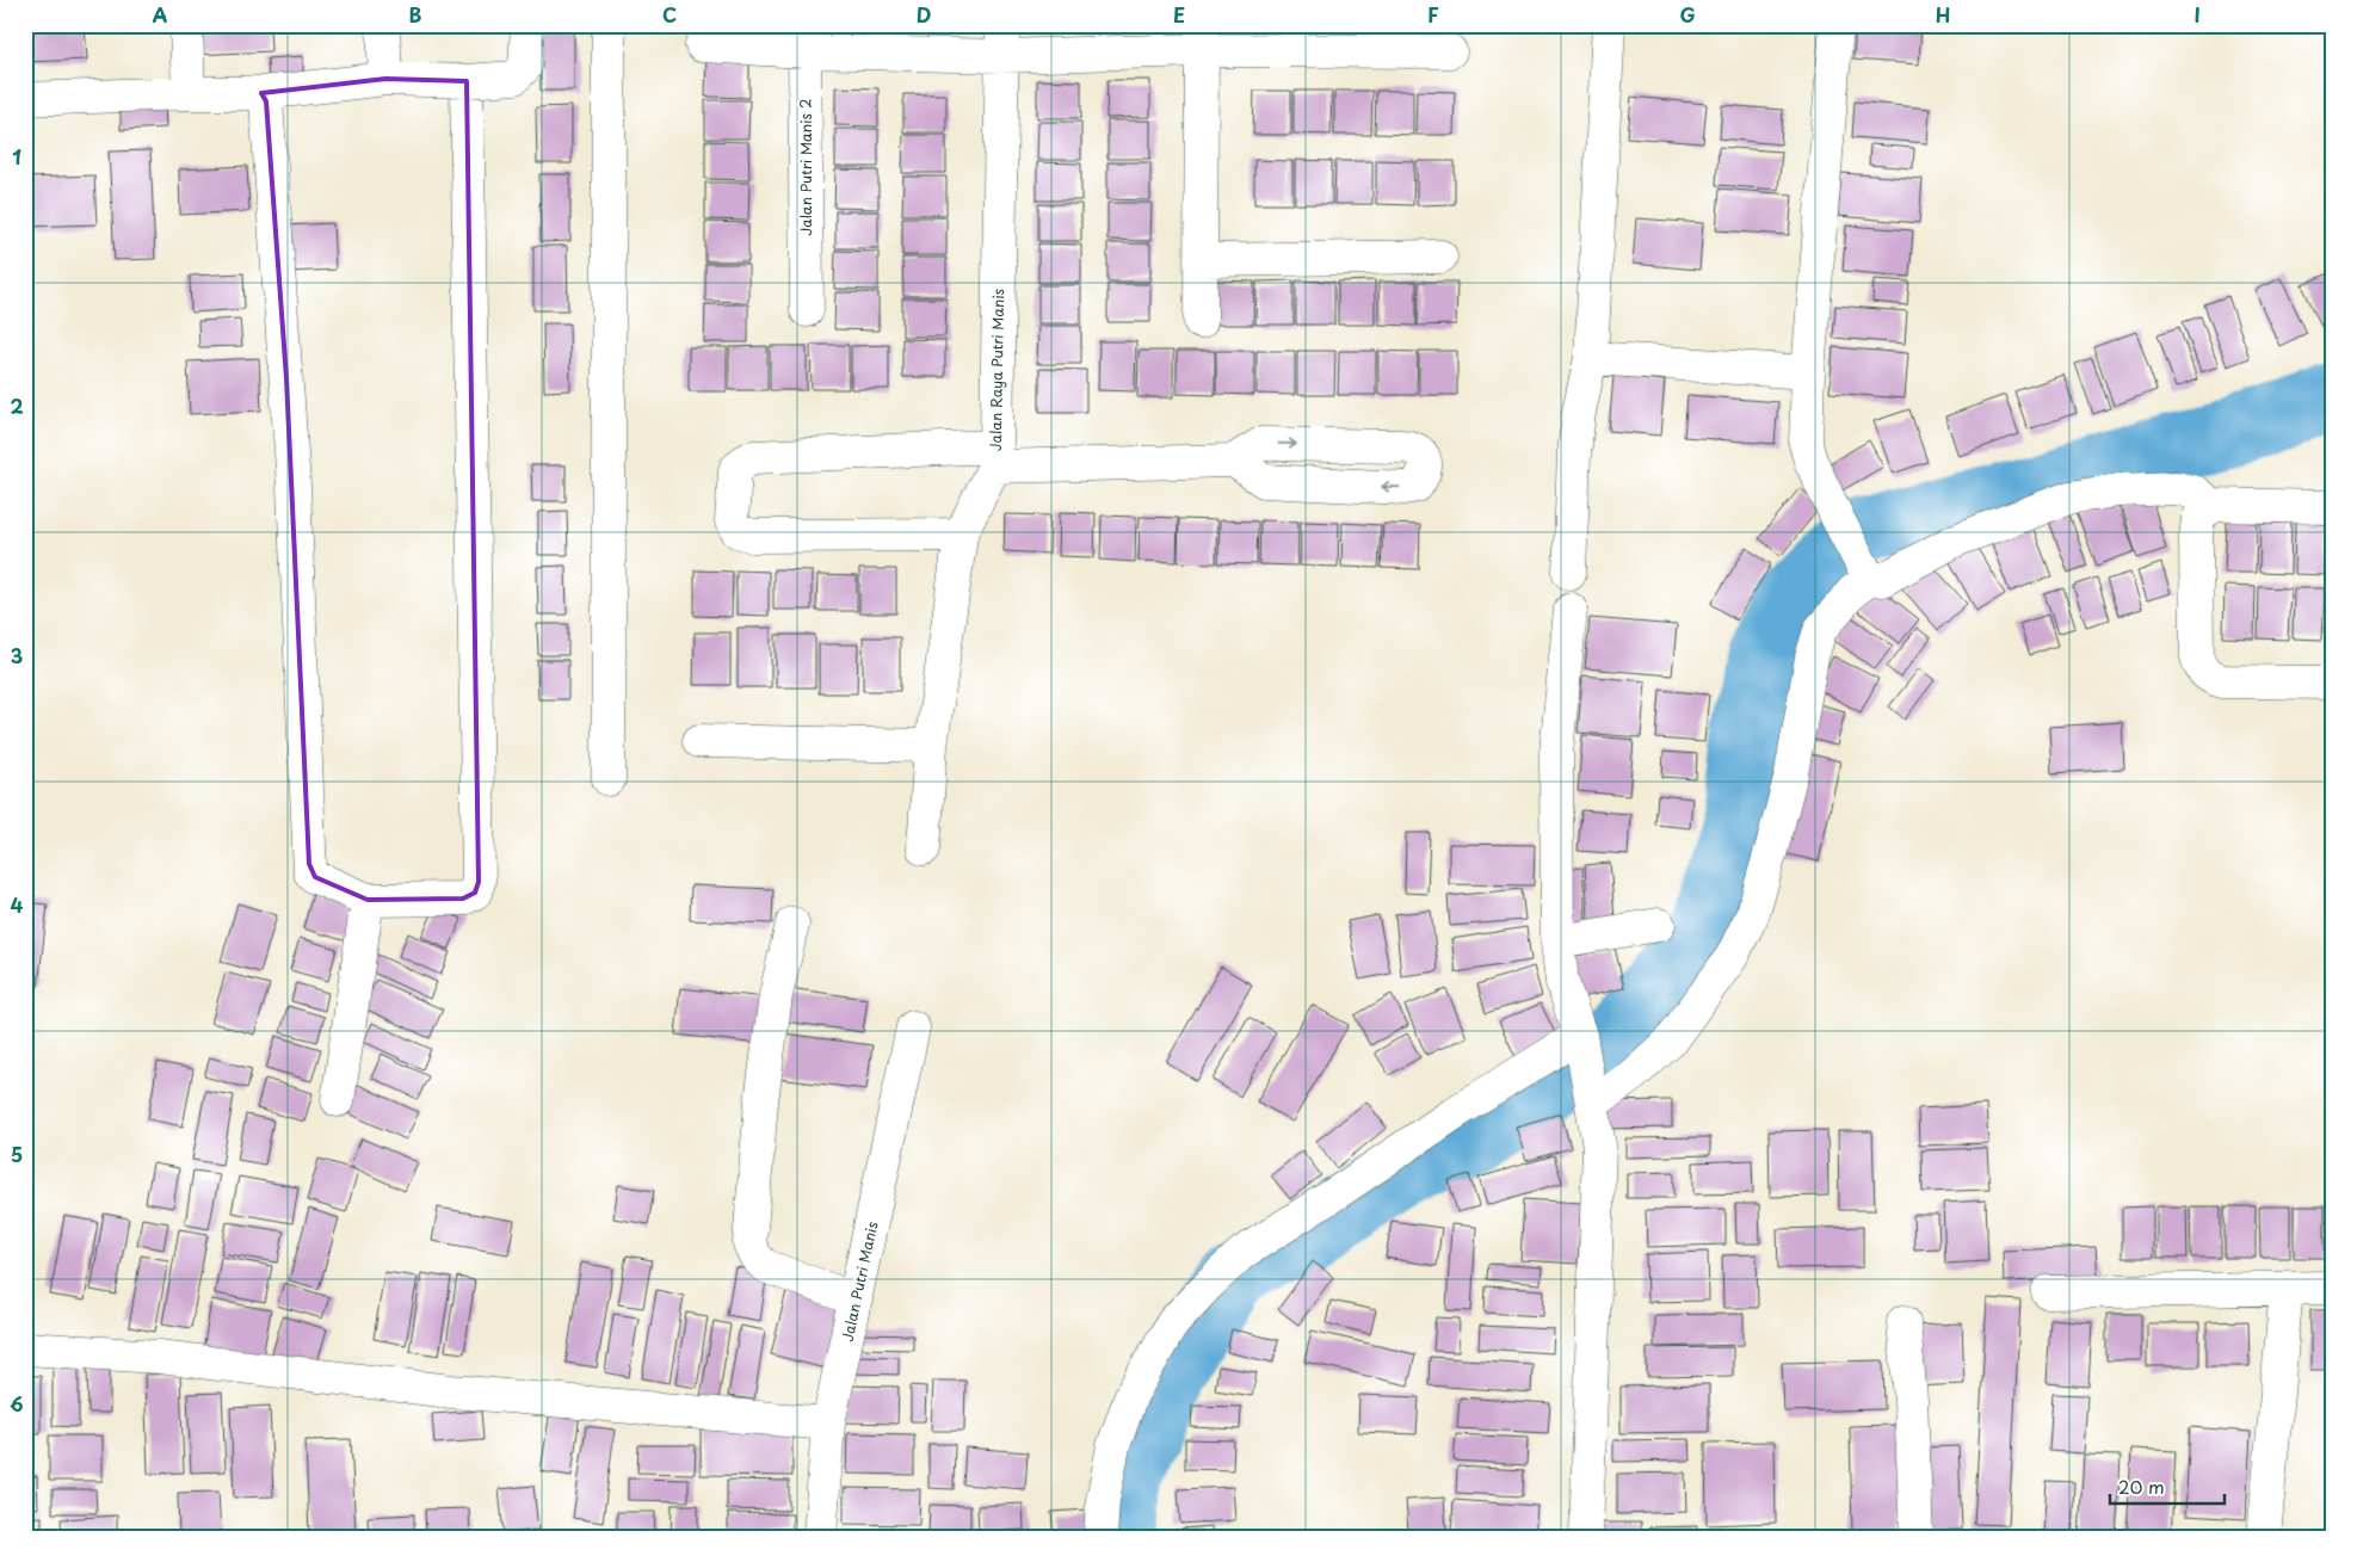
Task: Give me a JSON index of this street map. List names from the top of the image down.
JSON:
{
  "streets": {
    "street": ["Jalan Putri Manis 2", "Jalan Raya Putri Manis", "Jalan Putri Manis"]
  },
  "scale_bar": "20 m",
  "grid": {
    "columns": [
      "A",
      "B",
      "C",
      "D",
      "E",
      "F",
      "G",
      "H",
      "I"
    ],
    "rows": [
      "1",
      "2",
      "3",
      "4",
      "5",
      "6"
    ]
  }
}
